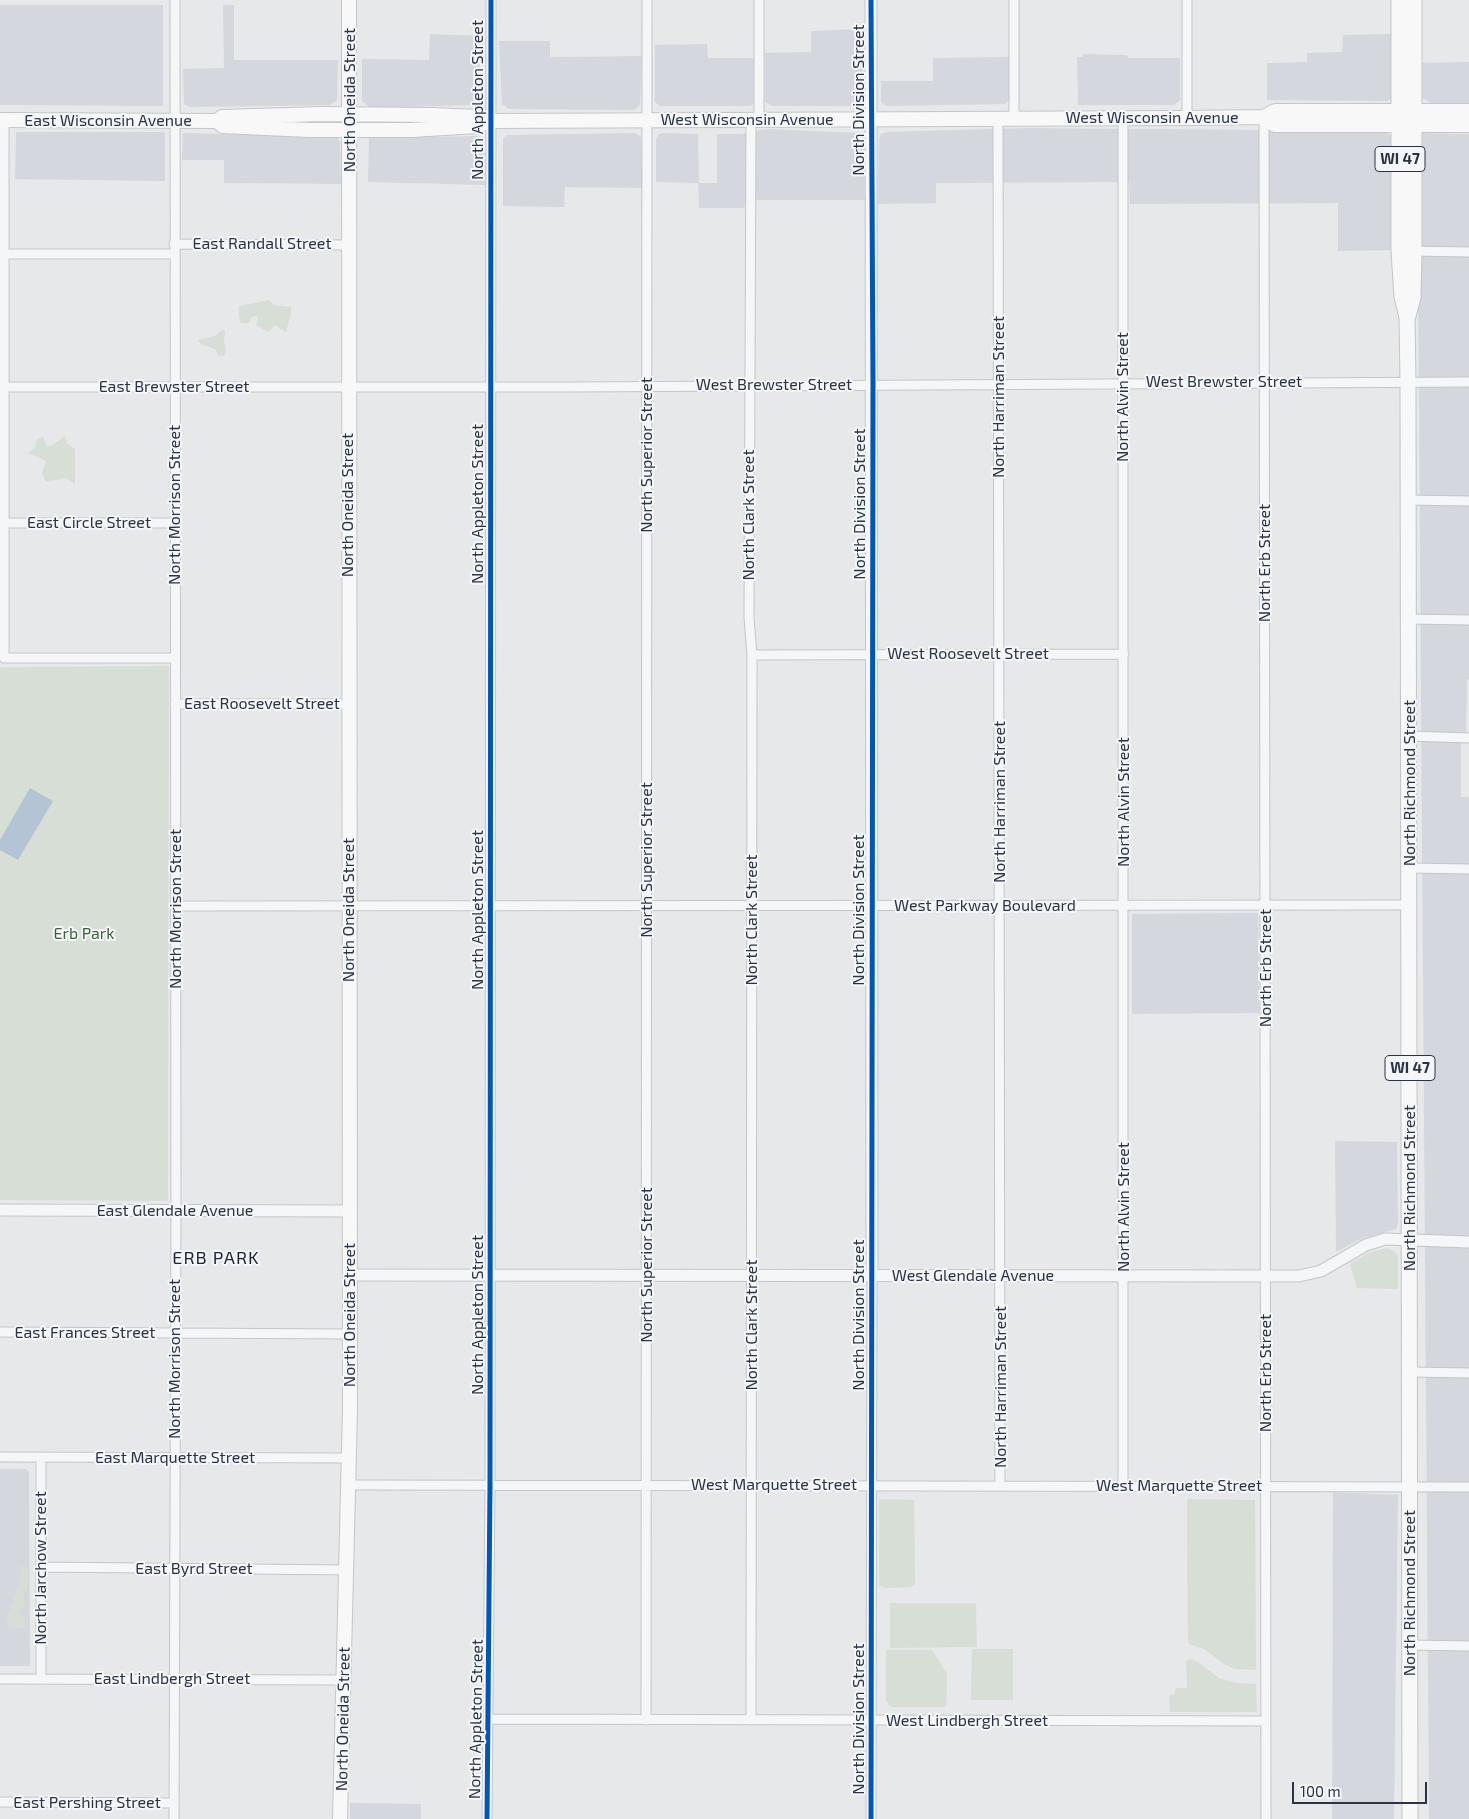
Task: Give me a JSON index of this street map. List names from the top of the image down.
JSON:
{
  "streets": {
    "main road": [
      "North Oneida Street",
      "West Wisconsin Avenue",
      "East Wisconsin Avenue",
      "WI 47",
      "North Richmond Street"
    ],
    "street": [
      "North Appleton Street",
      "North Division Street",
      "East Randall Street",
      "West Brewster Street",
      "East Brewster Street",
      "North Harriman Street",
      "North Alvin Street",
      "North Superior Street",
      "North Morrison Street",
      "North Clark Street",
      "East Circle Street",
      "North Erb Street",
      "West Roosevelt Street",
      "East Roosevelt Street",
      "West Parkway Boulevard",
      "East Glendale Avenue",
      "West Glendale Avenue",
      "East Frances Street",
      "East Marquette Street",
      "West Marquette Street",
      "North Jarchow Street",
      "East Byrd Street",
      "East Lindbergh Street",
      "West Lindbergh Street",
      "East Pershing Street"
    ]
  },
  "crossings": [
    ["North Oneida Street", "West Wisconsin Avenue"],
    ["North Oneida Street", "East Wisconsin Avenue"],
    ["North Oneida Street", "East Randall Street"],
    ["North Oneida Street", "West Brewster Street"],
    ["North Oneida Street", "East Brewster Street"],
    ["North Oneida Street", "East Roosevelt Street"],
    ["North Oneida Street", "West Parkway Boulevard"],
    ["North Oneida Street", "East Glendale Avenue"],
    ["North Oneida Street", "West Glendale Avenue"],
    ["North Oneida Street", "East Frances Street"],
    ["North Oneida Street", "East Marquette Street"],
    ["North Oneida Street", "West Marquette Street"],
    ["North Oneida Street", "East Byrd Street"],
    ["North Oneida Street", "East Lindbergh Street"],
    ["North Appleton Street", "West Wisconsin Avenue"],
    ["North Appleton Street", "East Wisconsin Avenue"],
    ["North Appleton Street", "West Brewster Street"],
    ["North Appleton Street", "West Parkway Boulevard"],
    ["North Appleton Street", "West Glendale Avenue"],
    ["North Appleton Street", "West Marquette Street"],
    ["North Appleton Street", "West Lindbergh Street"],
    ["North Division Street", "West Wisconsin Avenue"],
    ["North Division Street", "West Brewster Street"],
    ["North Division Street", "West Roosevelt Street"],
    ["North Division Street", "West Parkway Boulevard"],
    ["North Division Street", "West Glendale Avenue"],
    ["North Division Street", "West Marquette Street"],
    ["North Division Street", "West Lindbergh Street"],
    ["West Wisconsin Avenue", "East Wisconsin Avenue"],
    ["West Wisconsin Avenue", "North Harriman Street"],
    ["West Wisconsin Avenue", "North Alvin Street"],
    ["West Wisconsin Avenue", "North Superior Street"],
    ["West Wisconsin Avenue", "North Clark Street"],
    ["West Wisconsin Avenue", "North Erb Street"],
    ["West Wisconsin Avenue", "North Richmond Street"],
    ["East Wisconsin Avenue", "North Morrison Street"],
    ["East Randall Street", "North Morrison Street"],
    ["West Brewster Street", "East Brewster Street"],
    ["West Brewster Street", "North Harriman Street"],
    ["West Brewster Street", "North Alvin Street"],
    ["West Brewster Street", "North Superior Street"],
    ["West Brewster Street", "North Clark Street"],
    ["West Brewster Street", "North Erb Street"],
    ["West Brewster Street", "North Richmond Street"],
    ["East Brewster Street", "North Morrison Street"],
    ["North Harriman Street", "West Roosevelt Street"],
    ["North Harriman Street", "West Parkway Boulevard"],
    ["North Harriman Street", "West Glendale Avenue"],
    ["North Harriman Street", "West Marquette Street"],
    ["North Alvin Street", "West Roosevelt Street"],
    ["North Alvin Street", "West Parkway Boulevard"],
    ["North Alvin Street", "West Glendale Avenue"],
    ["North Alvin Street", "West Marquette Street"],
    ["North Superior Street", "West Parkway Boulevard"],
    ["North Superior Street", "West Glendale Avenue"],
    ["North Superior Street", "West Marquette Street"],
    ["North Superior Street", "West Lindbergh Street"],
    ["North Morrison Street", "East Circle Street"],
    ["North Morrison Street", "East Roosevelt Street"],
    ["North Morrison Street", "West Parkway Boulevard"],
    ["North Morrison Street", "East Glendale Avenue"],
    ["North Morrison Street", "East Frances Street"],
    ["North Morrison Street", "East Marquette Street"],
    ["North Morrison Street", "East Byrd Street"],
    ["North Morrison Street", "East Lindbergh Street"],
    ["North Morrison Street", "East Pershing Street"],
    ["North Clark Street", "West Roosevelt Street"],
    ["North Clark Street", "West Parkway Boulevard"],
    ["North Clark Street", "West Glendale Avenue"],
    ["North Clark Street", "West Marquette Street"],
    ["North Clark Street", "West Lindbergh Street"],
    ["North Erb Street", "West Parkway Boulevard"],
    ["North Erb Street", "West Glendale Avenue"],
    ["North Erb Street", "West Marquette Street"],
    ["North Erb Street", "West Lindbergh Street"],
    ["North Richmond Street", "West Parkway Boulevard"],
    ["North Richmond Street", "West Glendale Avenue"],
    ["North Richmond Street", "West Marquette Street"],
    ["East Marquette Street", "North Jarchow Street"],
    ["North Jarchow Street", "East Byrd Street"],
    ["North Jarchow Street", "East Lindbergh Street"]
  ],
  "districts": ["ERB PARK"],
  "parks": ["Erb Park"],
  "scale_bar": "100 m"
}
